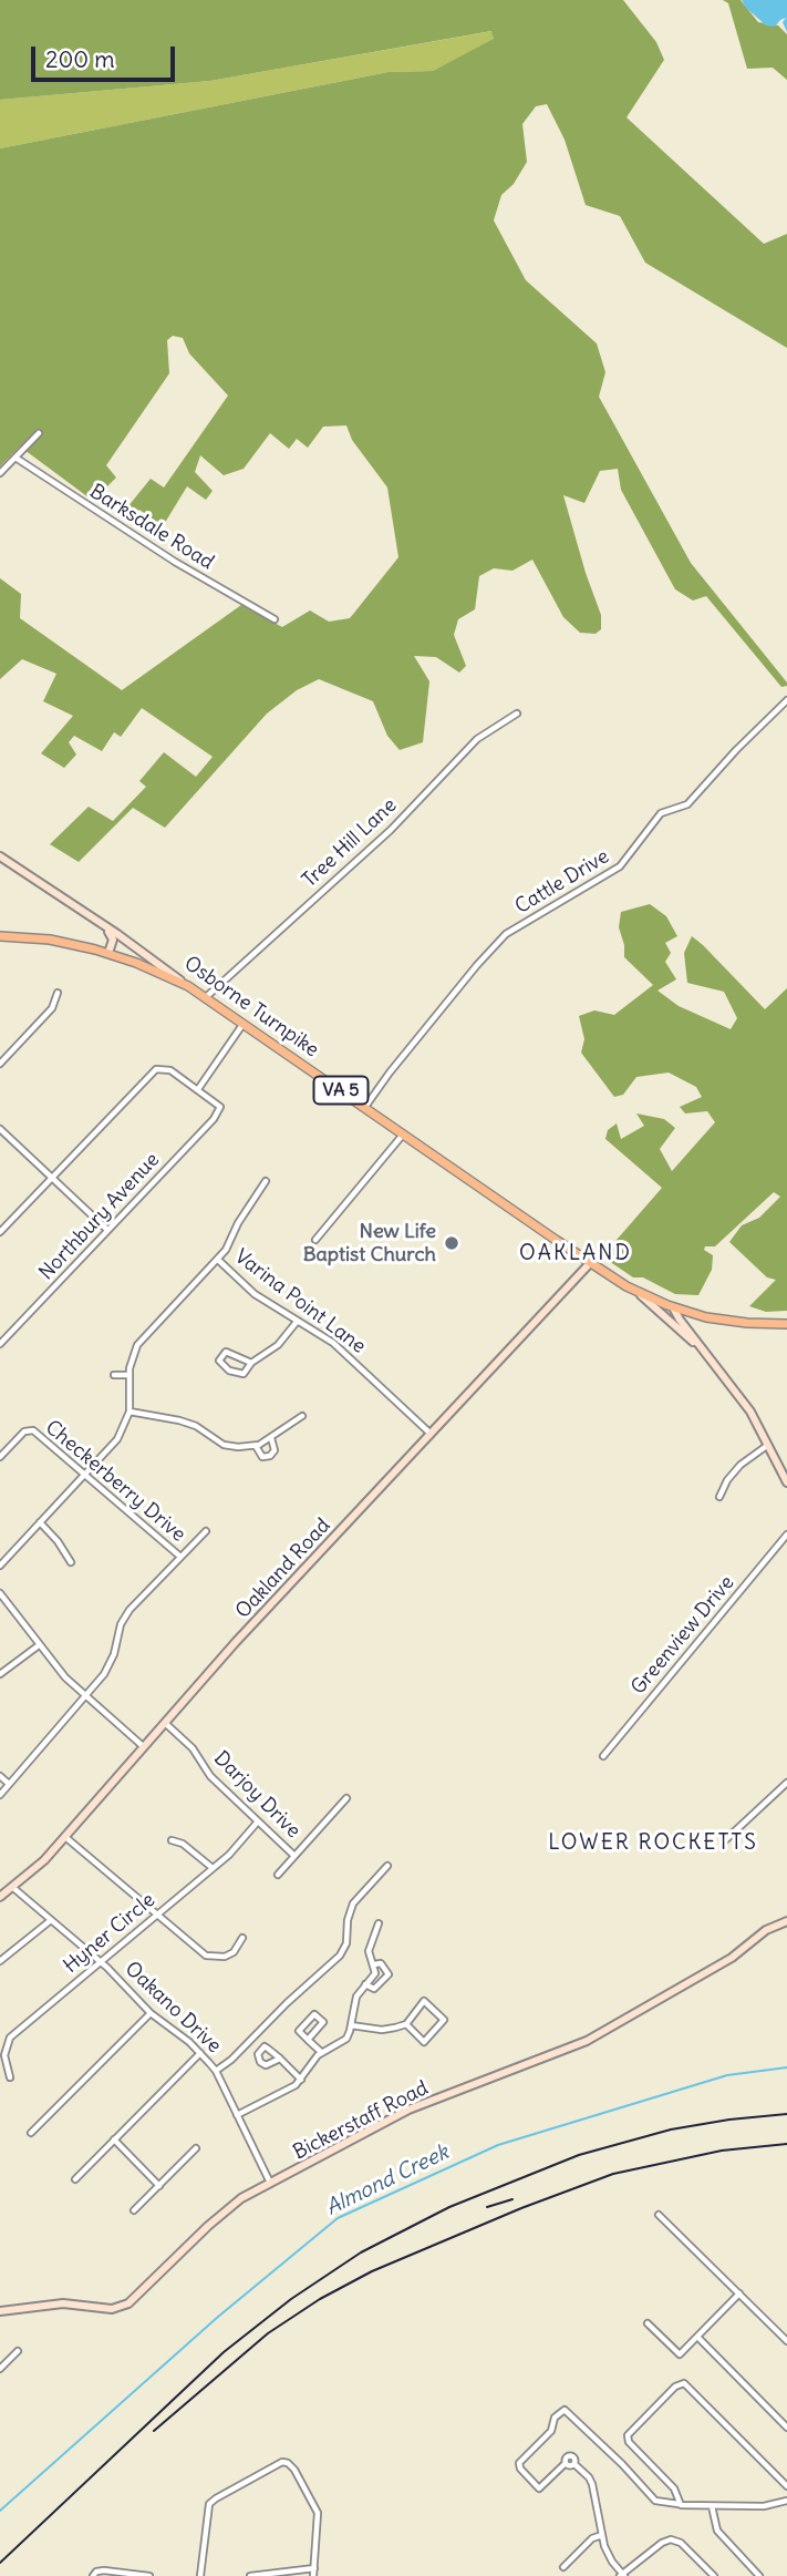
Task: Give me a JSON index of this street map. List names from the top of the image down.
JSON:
{
  "streets": {
    "main road": ["Osborne Turnpike", "VA 5"],
    "street": [
      "Barksdale Road",
      "Tree Hill Lane",
      "Cattle Drive",
      "Northbury Avenue",
      "Varina Point Lane",
      "Checkerberry Drive",
      "Oakland Road",
      "Greenview Drive",
      "Darjoy Drive",
      "Hyner Circle",
      "Oakano Drive",
      "Bickerstaff Road"
    ]
  },
  "crossings": [
    ["Tree Hill Lane", "Osborne Turnpike"],
    ["Cattle Drive", "Osborne Turnpike"],
    ["Osborne Turnpike", "VA 5"],
    ["Osborne Turnpike", "Oakland Road"],
    ["Varina Point Lane", "Oakland Road"],
    ["Oakland Road", "Darjoy Drive"],
    ["Oakland Road", "Oakano Drive"],
    ["Darjoy Drive", "Hyner Circle"],
    ["Hyner Circle", "Oakano Drive"],
    ["Oakano Drive", "Bickerstaff Road"]
  ],
  "districts": ["OAKLAND", "LOWER ROCKETTS"],
  "water": ["Almond Creek"],
  "places": ["New Life Baptist Church"],
  "scale_bar": "200 m"
}
